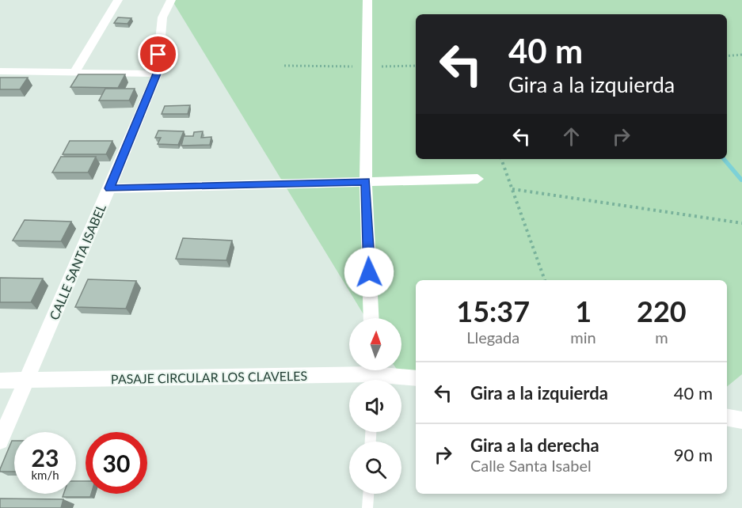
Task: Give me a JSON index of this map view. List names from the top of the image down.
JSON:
{
  "streets": {
    "street": ["CALLE SANTA ISABEL", "PASAJE CIRCULAR LOS CLAVELES"]
  },
  "crossings": [
    ["CALLE SANTA ISABEL", "PASAJE CIRCULAR LOS CLAVELES"]
  ],
  "north": "top",
  "page": {
    "turn": ["40 m", "Gira a la izquierda"],
    "eta": [
      "15:37",
      "Llegada",
      "1",
      "min",
      "220",
      "m"
    ],
    "list": [
      {
        "name": "Gira a la izquierda",
        "value": "40 m"
      },
      {
        "name": "Gira a la derecha",
        "note": "Calle Santa Isabel",
        "value": "90 m"
      }
    ],
    "speed": "23 km/h",
    "limit": "30"
  }
}
